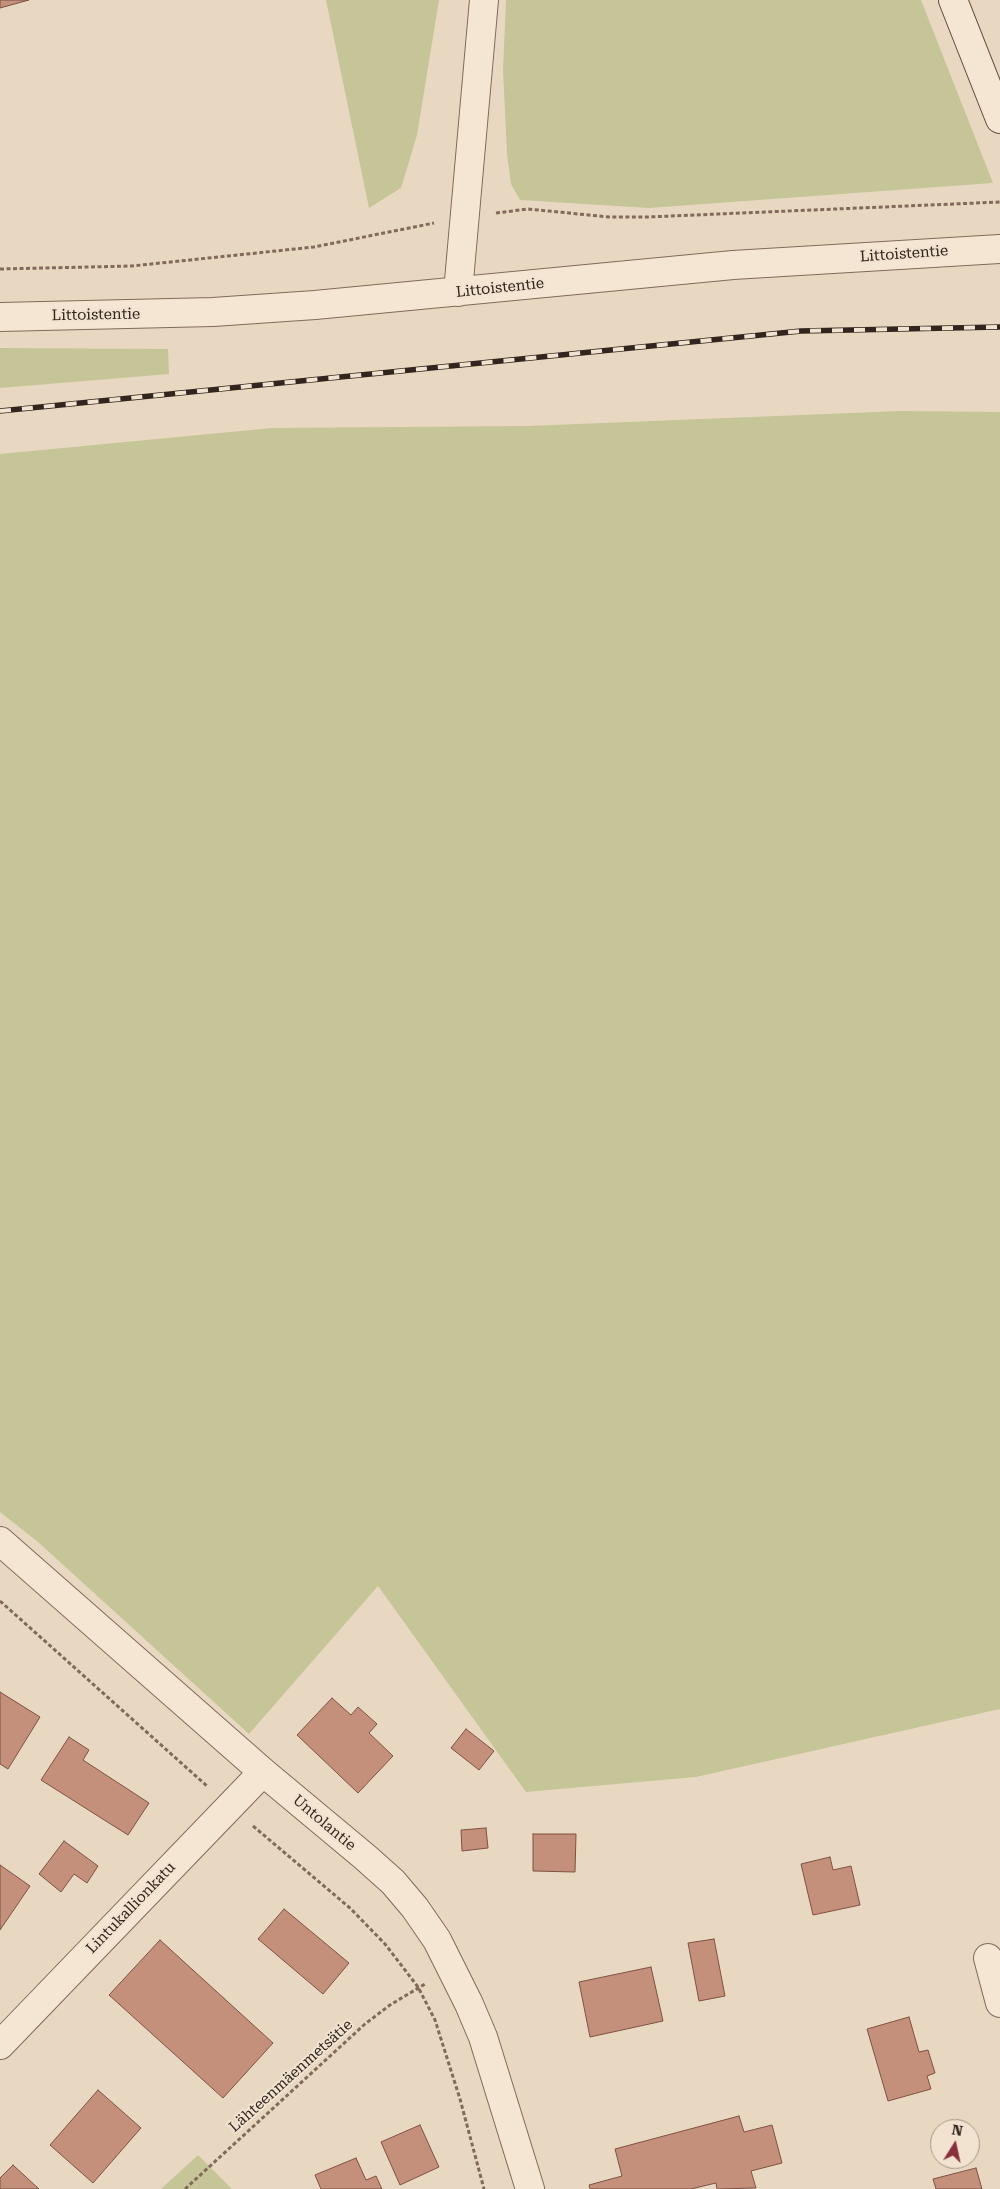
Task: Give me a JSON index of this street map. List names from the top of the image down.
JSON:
{
  "streets": {
    "street": ["Littoistentie", "Untolantie", "Lintukallionkatu"],
    "path": ["Lähteenmäenmetsätie"]
  },
  "crossings": [
    ["Untolantie", "Lintukallionkatu"]
  ],
  "north": "top"
}
